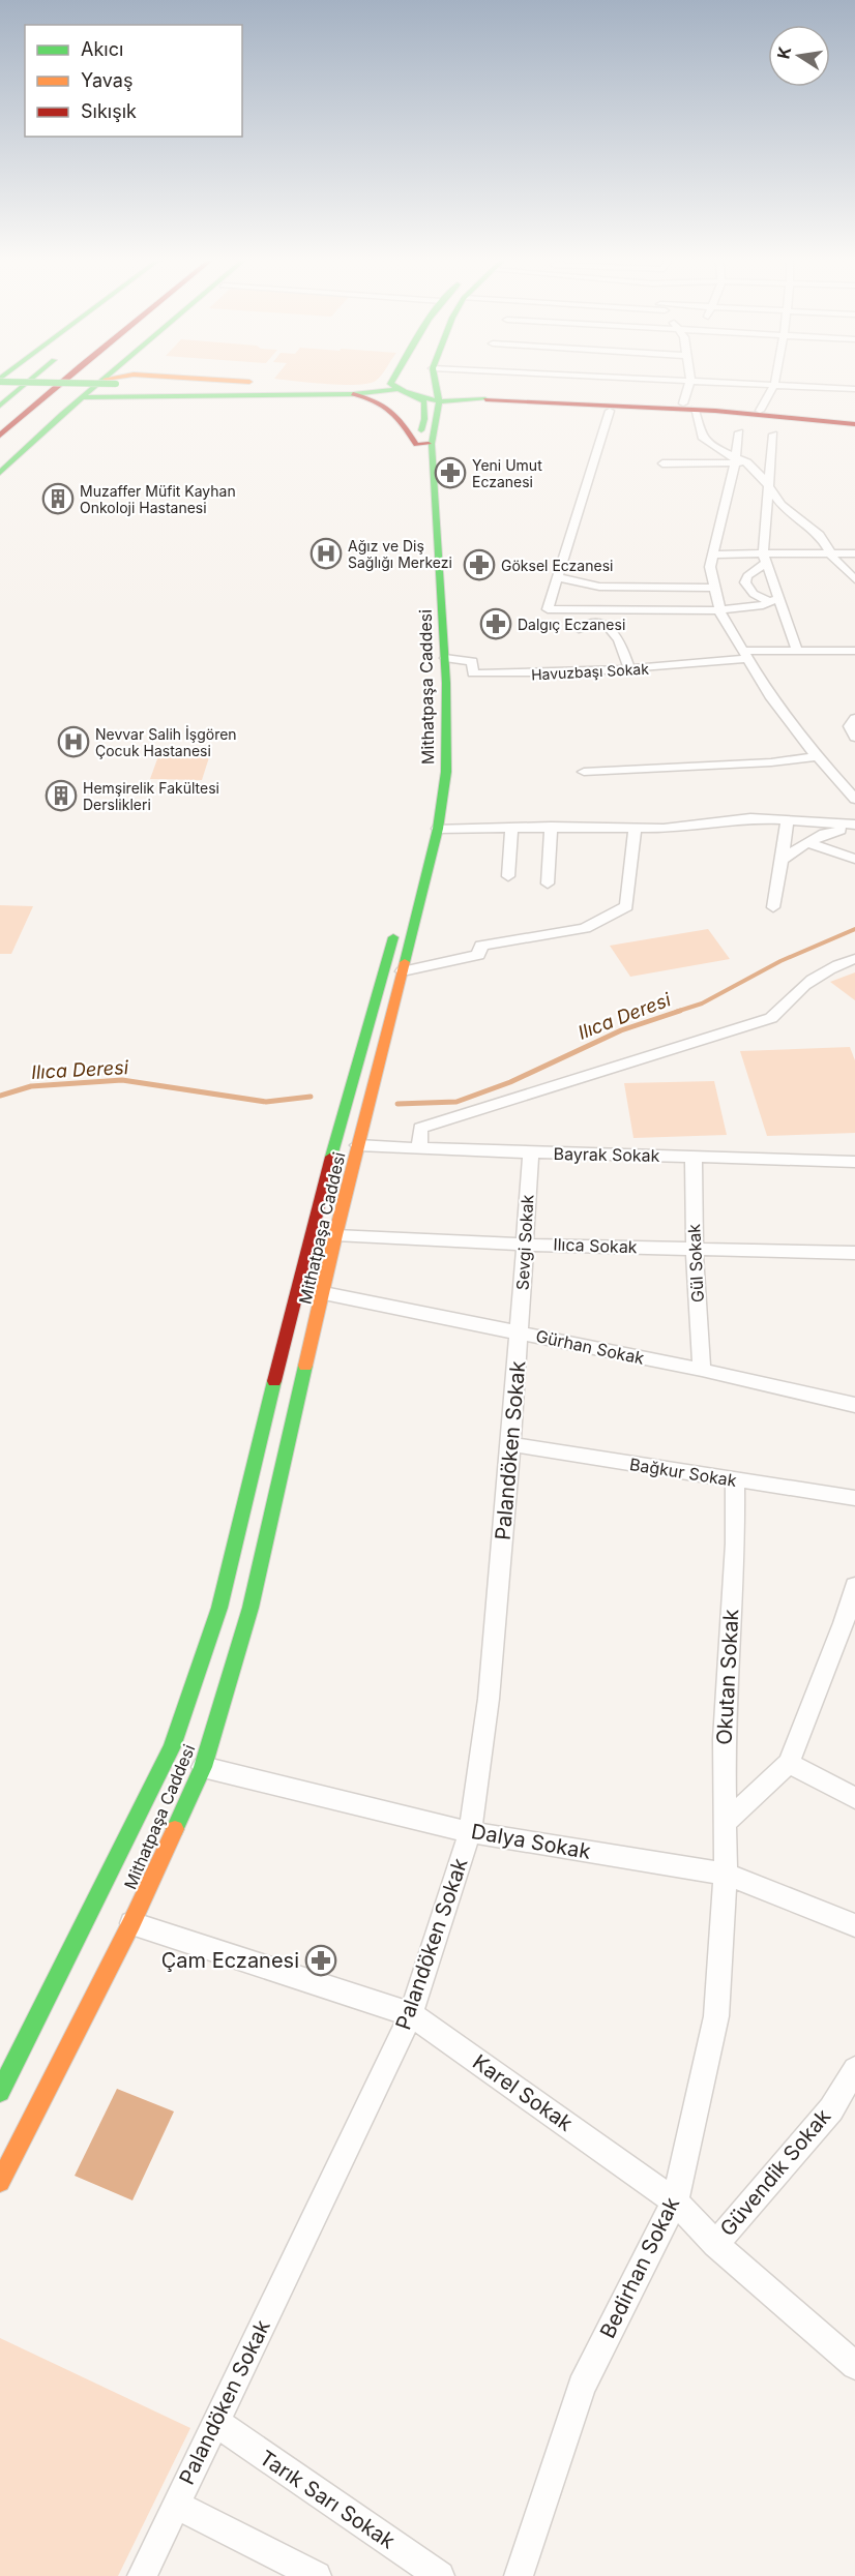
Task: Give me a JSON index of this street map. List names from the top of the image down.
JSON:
{
  "streets": {
    "main road": ["Mithatpaşa Caddesi"],
    "street": [
      "Havuzbaşı Sokak",
      "Bayrak Sokak",
      "Sevgi Sokak",
      "Ilıca Sokak",
      "Gül Sokak",
      "Gürhan Sokak",
      "Palandöken Sokak",
      "Bağkur Sokak",
      "Okutan Sokak",
      "Dalya Sokak",
      "Karel Sokak",
      "Güvendik Sokak",
      "Bedirhan Sokak",
      "Tarık Sarı Sokak"
    ]
  },
  "crossings": [
    ["Havuzbaşı Sokak", "Mithatpaşa Caddesi"],
    ["Mithatpaşa Caddesi", "Bayrak Sokak"],
    ["Mithatpaşa Caddesi", "Ilıca Sokak"],
    ["Mithatpaşa Caddesi", "Gürhan Sokak"],
    ["Mithatpaşa Caddesi", "Dalya Sokak"],
    ["Mithatpaşa Caddesi", "Karel Sokak"],
    ["Bayrak Sokak", "Sevgi Sokak"],
    ["Bayrak Sokak", "Gül Sokak"],
    ["Sevgi Sokak", "Ilıca Sokak"],
    ["Sevgi Sokak", "Gürhan Sokak"],
    ["Sevgi Sokak", "Palandöken Sokak"],
    ["Ilıca Sokak", "Gül Sokak"],
    ["Gül Sokak", "Gürhan Sokak"],
    ["Gürhan Sokak", "Palandöken Sokak"],
    ["Palandöken Sokak", "Bağkur Sokak"],
    ["Palandöken Sokak", "Dalya Sokak"],
    ["Palandöken Sokak", "Karel Sokak"],
    ["Palandöken Sokak", "Tarık Sarı Sokak"],
    ["Bağkur Sokak", "Okutan Sokak"],
    ["Okutan Sokak", "Dalya Sokak"],
    ["Okutan Sokak", "Bedirhan Sokak"],
    ["Dalya Sokak", "Bedirhan Sokak"],
    ["Karel Sokak", "Güvendik Sokak"],
    ["Karel Sokak", "Bedirhan Sokak"]
  ],
  "water": ["Ilıca Deresi"],
  "places": {
    "pharmacy": [
      "Yeni Umut Eczanesi",
      "Göksel Eczanesi",
      "Dalgıç Eczanesi",
      "Çam Eczanesi"
    ],
    "building": ["Muzaffer Müfit Kayhan Onkoloji Hastanesi", "Hemşirelik Fakültesi Derslikleri"],
    "hospital": ["Ağız ve Diş Sağlığı Merkezi", "Nevvar Salih İşgören Çocuk Hastanesi"]
  },
  "legend": ["Akıcı", "Yavaş", "Sıkışık"],
  "north": "left"
}
